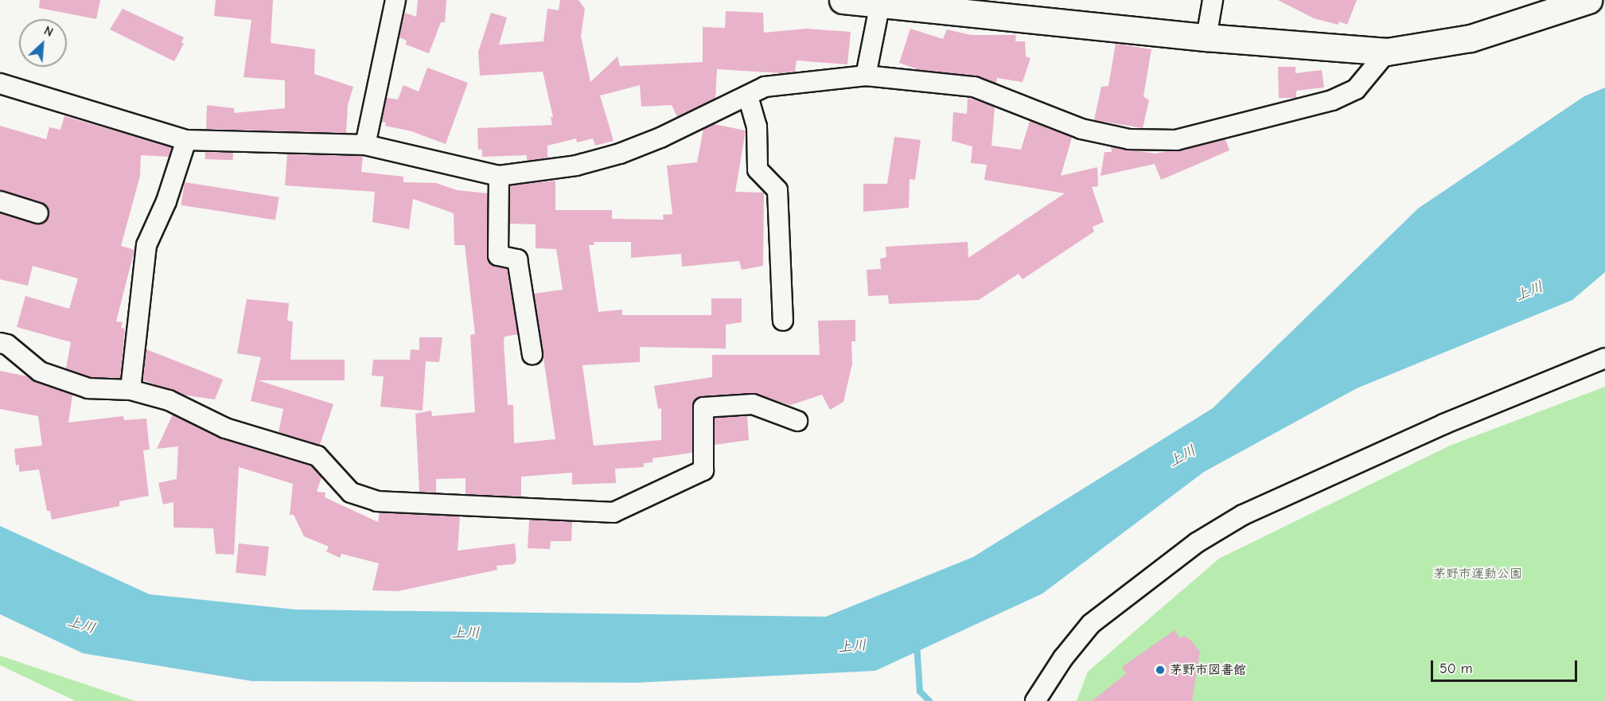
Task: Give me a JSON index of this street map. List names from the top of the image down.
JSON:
{
  "water": ["上川"],
  "parks": ["茅野市運動公園"],
  "places": ["茅野市図書館"],
  "scale_bar": "50 m",
  "north": "top right"
}
